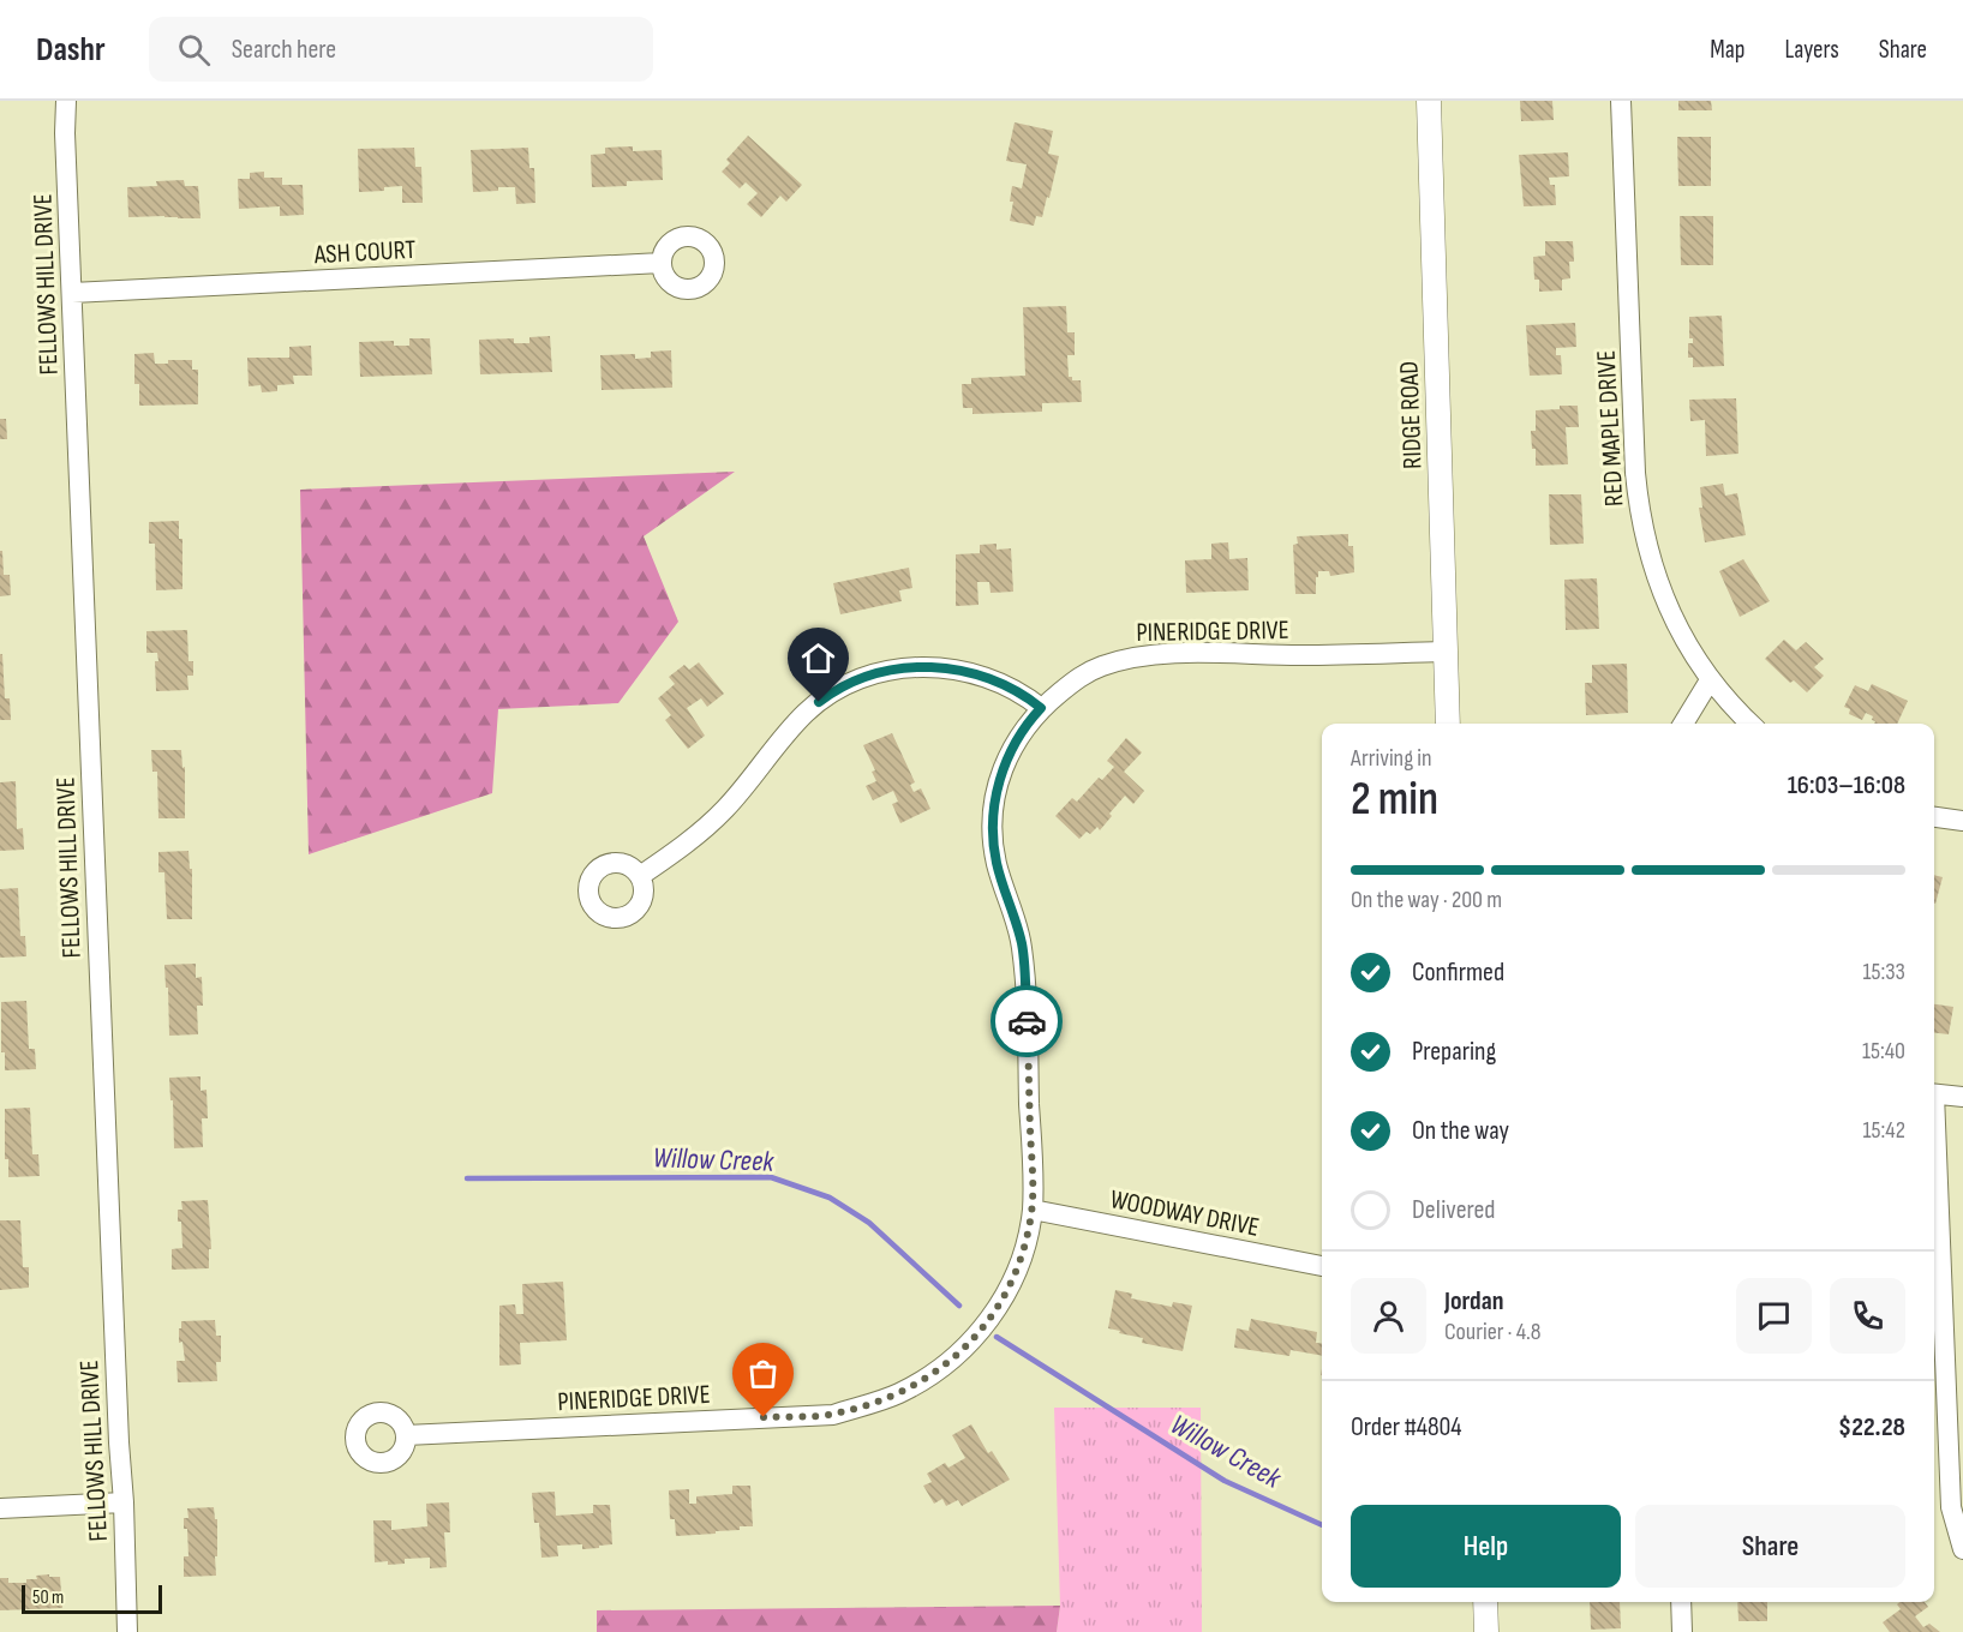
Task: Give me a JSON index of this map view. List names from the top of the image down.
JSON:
{
  "streets": {
    "street": [
      "ASH COURT",
      "FELLOWS HILL DRIVE",
      "RIDGE ROAD",
      "RED MAPLE DRIVE",
      "PINERIDGE DRIVE",
      "WOODWAY DRIVE"
    ]
  },
  "crossings": [
    ["ASH COURT", "FELLOWS HILL DRIVE"],
    ["RIDGE ROAD", "PINERIDGE DRIVE"],
    ["PINERIDGE DRIVE", "WOODWAY DRIVE"]
  ],
  "water": ["Willow Creek"],
  "scale_bar": "50 m",
  "page": {
    "header": "Dashr",
    "search": "Search here",
    "nav": ["Map", "Layers", "Share"],
    "heading": ["2 min", "Arriving in", "16:03–16:08"],
    "panel": [
      "Jordan",
      "Courier · 4.8",
      "Order #4804",
      "$22.28"
    ],
    "bar": "On the way · 200 m",
    "list": [
      ["Confirmed", "15:33"],
      ["Preparing", "15:40"],
      ["On the way", "15:42"],
      "Delivered"
    ],
    "buttons": ["Help", "Share"],
    "scale": "50 m"
  }
}
